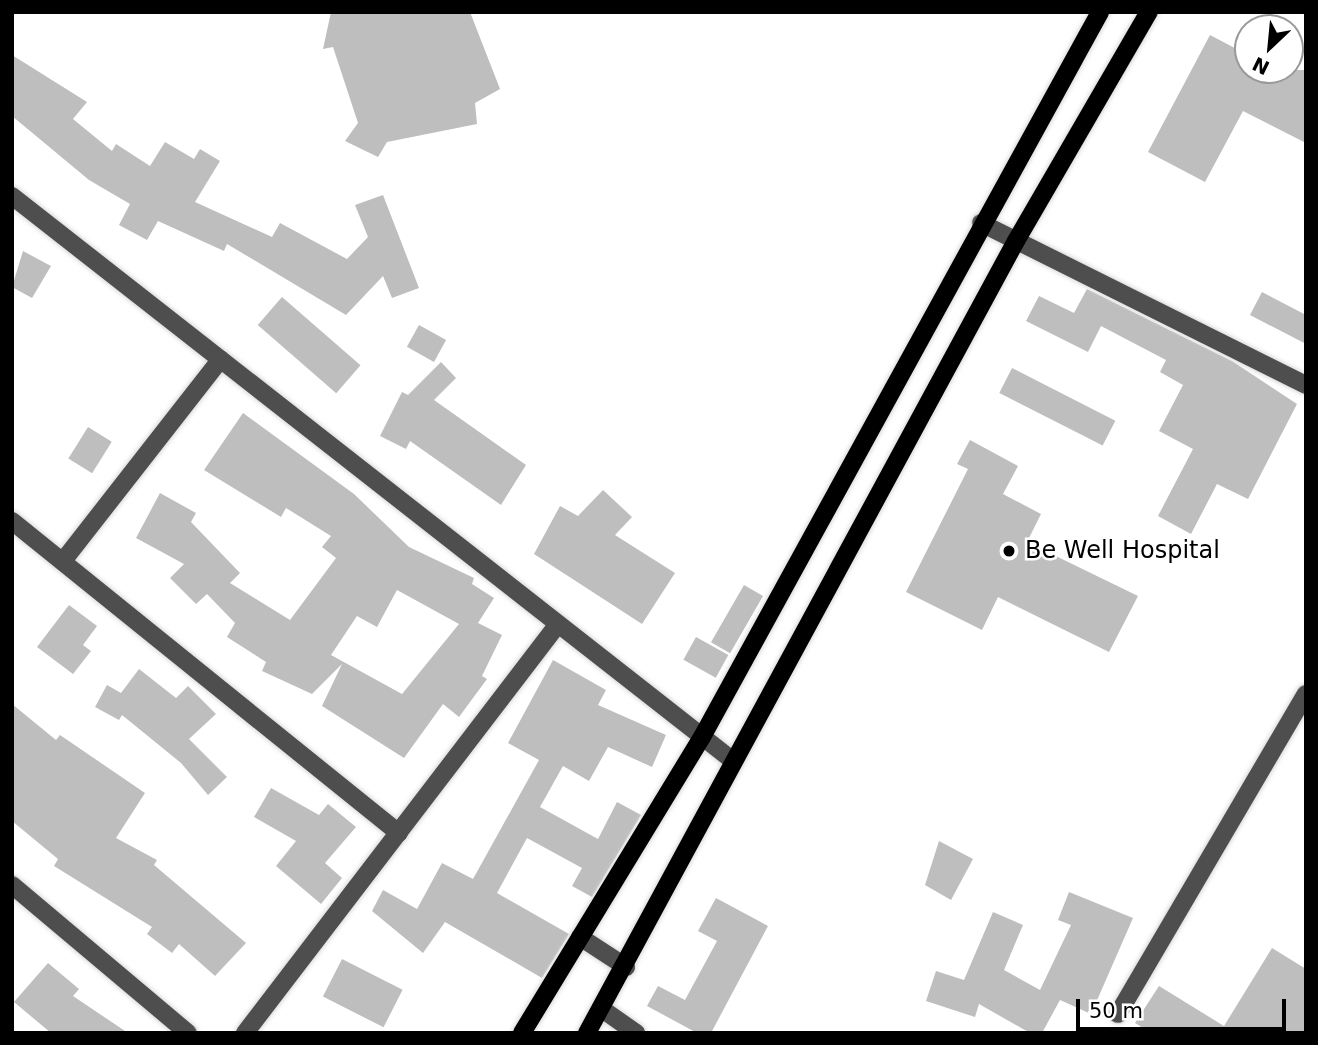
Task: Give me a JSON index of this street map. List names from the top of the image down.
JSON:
{
  "places": ["Be Well Hospital"],
  "scale_bar": "50 m",
  "north": "bottom left"
}
